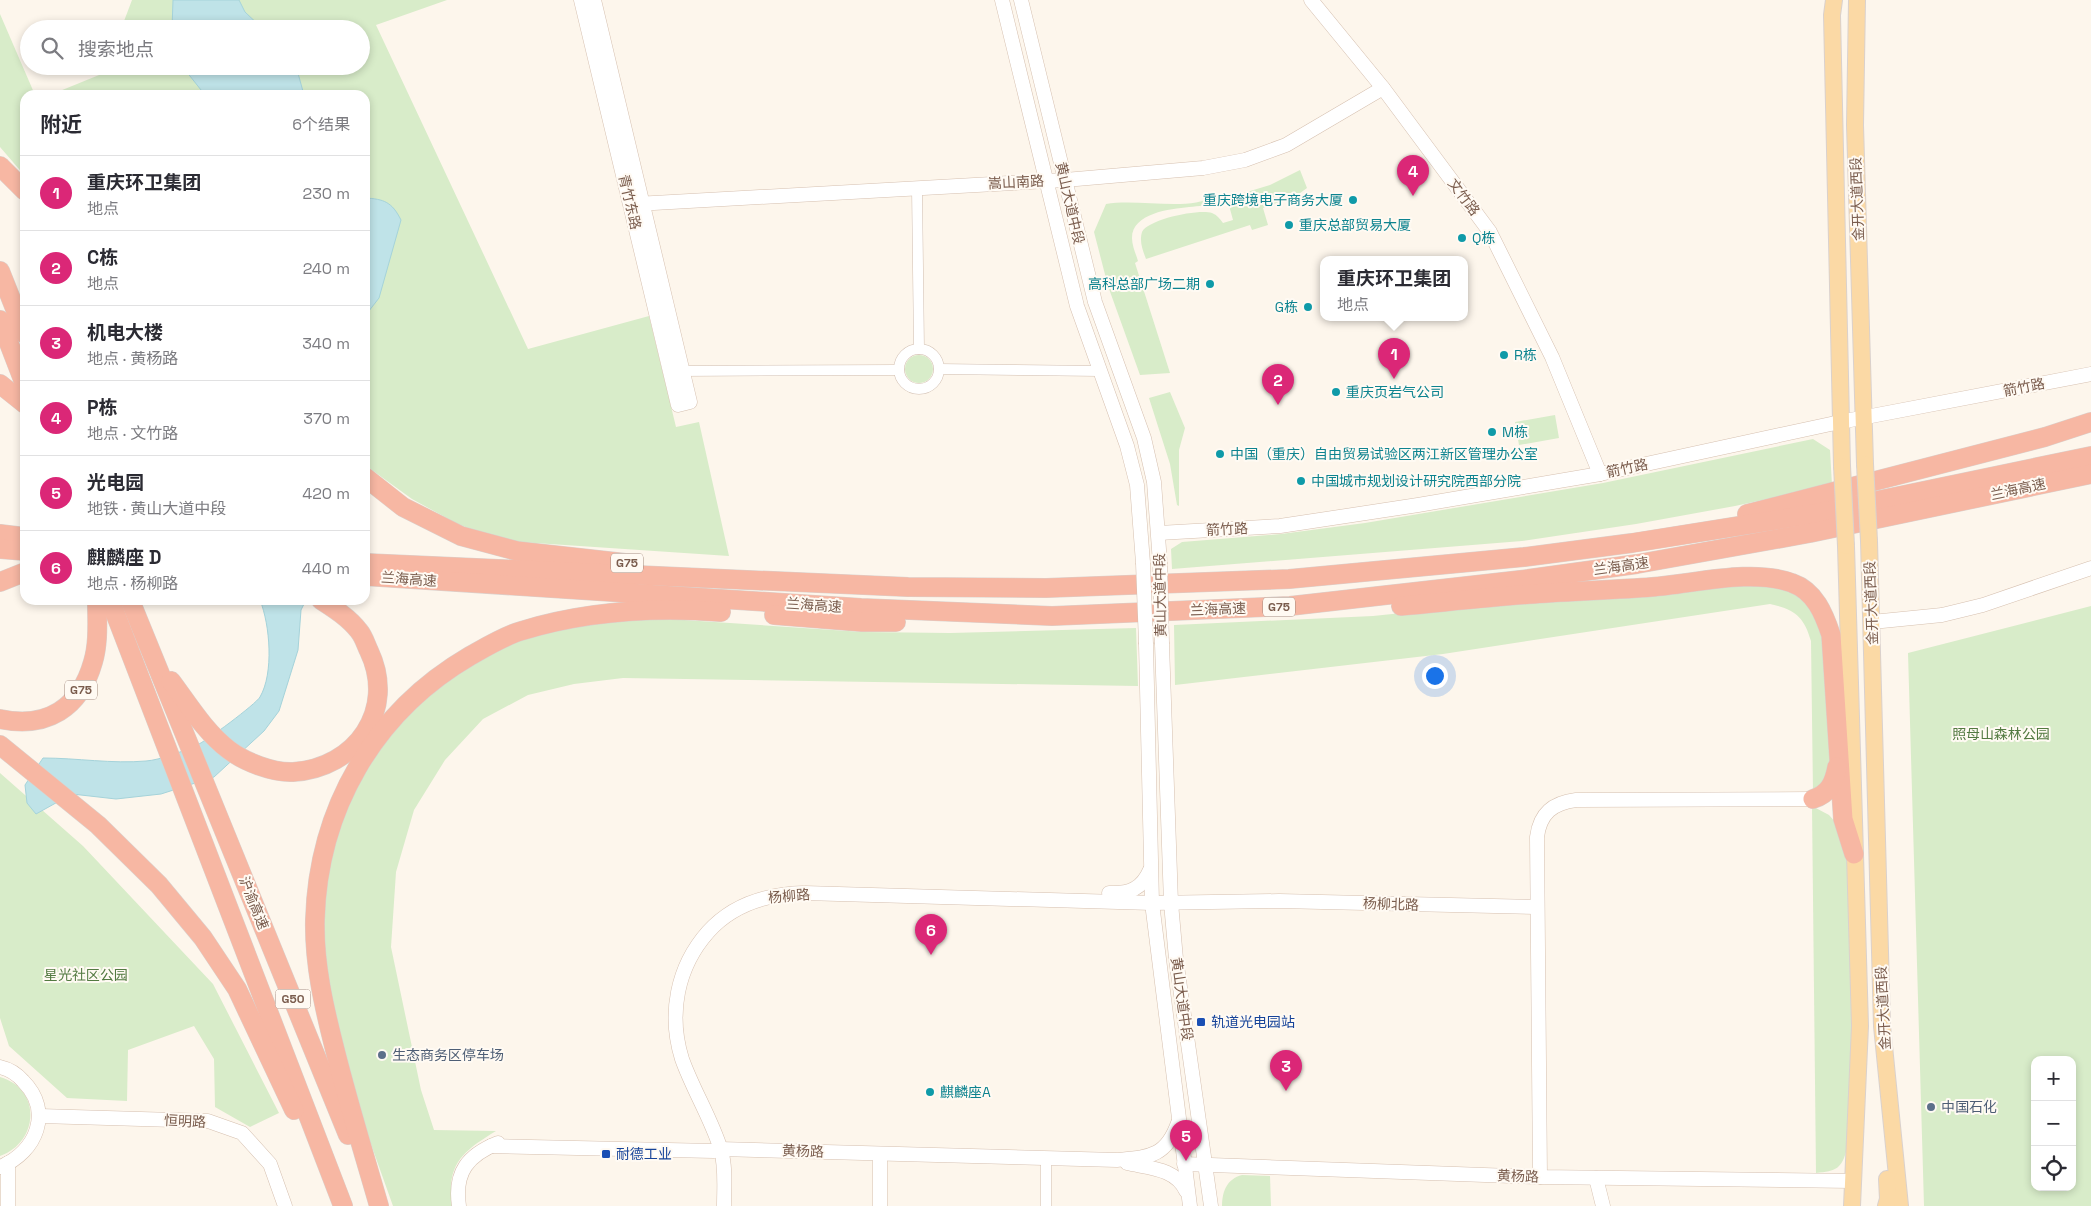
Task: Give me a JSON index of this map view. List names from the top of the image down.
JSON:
{
  "streets": {
    "highway": [
      "兰海高速",
      "G75",
      "沪渝高速",
      "G50"
    ],
    "main road": ["金开大道西段"],
    "street": [
      "嵩山南路",
      "文竹路",
      "青竹东路",
      "黄山大道中段",
      "箭竹路",
      "杨柳路",
      "杨柳北路",
      "恒明路",
      "黄杨路"
    ]
  },
  "crossings": [
    ["嵩山南路", "文竹路"],
    ["嵩山南路", "青竹东路"],
    ["嵩山南路", "黄山大道中段"],
    ["文竹路", "箭竹路"],
    ["金开大道西段", "箭竹路"],
    ["金开大道西段", "黄杨路"],
    ["黄山大道中段", "箭竹路"],
    ["黄山大道中段", "杨柳路"],
    ["黄山大道中段", "黄杨路"],
    ["兰海高速", "G75"],
    ["杨柳路", "杨柳北路"],
    ["杨柳路", "黄杨路"]
  ],
  "parks": ["照母山森林公园", "星光社区公园"],
  "places": {
    "other": [
      "重庆跨境电子商务大厦",
      "重庆总部贸易大厦",
      "Q栋",
      "高科总部广场二期",
      "G栋",
      "R栋",
      "重庆页岩气公司",
      "M栋",
      "中国（重庆）自由贸易试验区两江新区管理办公室",
      "中国城市规划设计研究院西部分院",
      "生态商务区停车场",
      "麒麟座A",
      "中国石化"
    ],
    "transit": ["轨道光电园站", "耐德工业"]
  },
  "page": {
    "search": "搜索地点",
    "heading": ["附近", "6个结果"],
    "pins": [
      "4",
      "1",
      "2",
      "6",
      "3",
      "5"
    ],
    "list": [
      {
        "mark": "1",
        "name": "重庆环卫集团",
        "note": "地点",
        "value": "230 m"
      },
      {
        "mark": "2",
        "name": "C栋",
        "note": "地点",
        "value": "240 m"
      },
      {
        "mark": "3",
        "name": "机电大楼",
        "note": "地点 · 黄杨路",
        "value": "340 m"
      },
      {
        "mark": "4",
        "name": "P栋",
        "note": "地点 · 文竹路",
        "value": "370 m"
      },
      {
        "mark": "5",
        "name": "光电园",
        "note": "地铁 · 黄山大道中段",
        "value": "420 m"
      },
      {
        "mark": "6",
        "name": "麒麟座 D",
        "note": "地点 · 杨柳路",
        "value": "440 m"
      }
    ],
    "popup": ["重庆环卫集团", "地点"],
    "map_buttons": ["+", "−"]
  }
}
